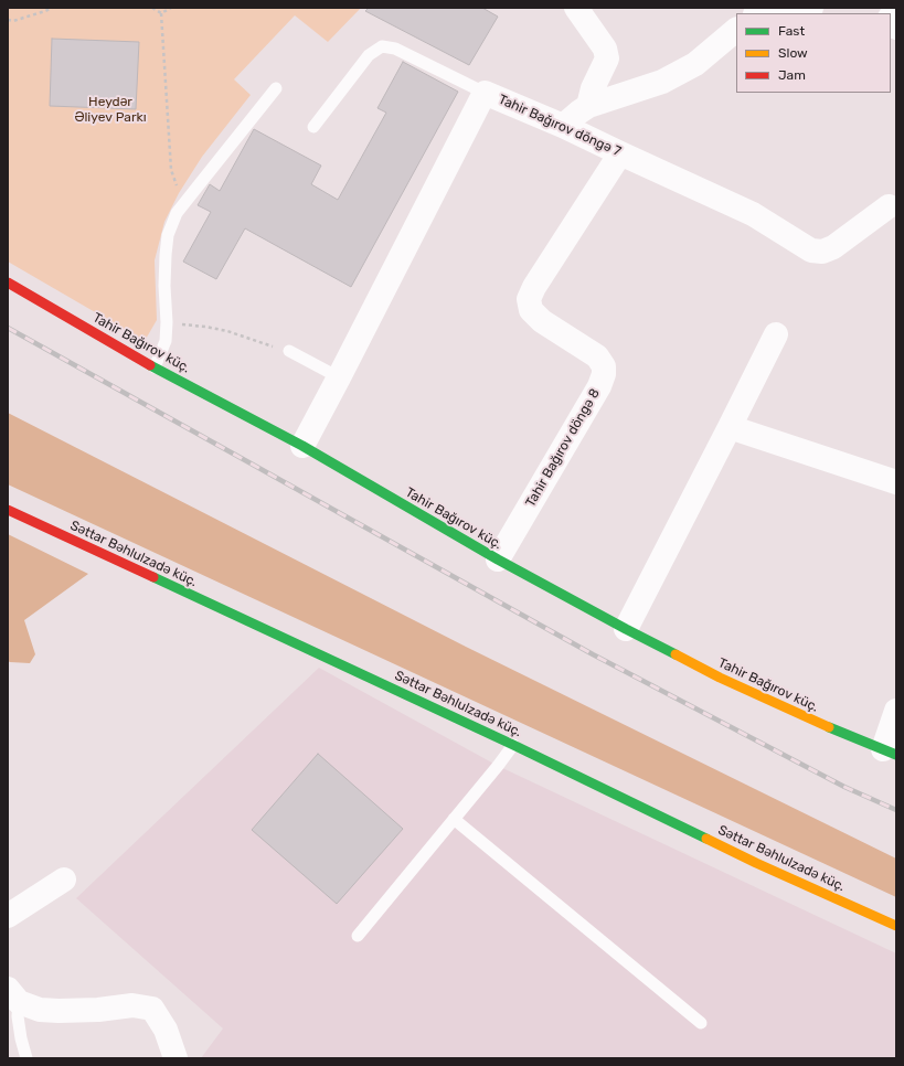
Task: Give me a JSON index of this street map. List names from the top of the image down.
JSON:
{
  "streets": {
    "street": [
      "Tahir Bağırov döngə 7",
      "Tahir Bağırov küç.",
      "Tahir Bağırov döngə 8",
      "Səttar Bəhlulzadə küç."
    ]
  },
  "crossings": [
    ["Tahir Bağırov döngə 7", "Tahir Bağırov küç."],
    ["Tahir Bağırov döngə 7", "Tahir Bağırov döngə 8"],
    ["Tahir Bağırov küç.", "Tahir Bağırov döngə 8"]
  ],
  "parks": ["Heydər Əliyev Parkı"],
  "legend": ["Fast", "Slow", "Jam"]
}
